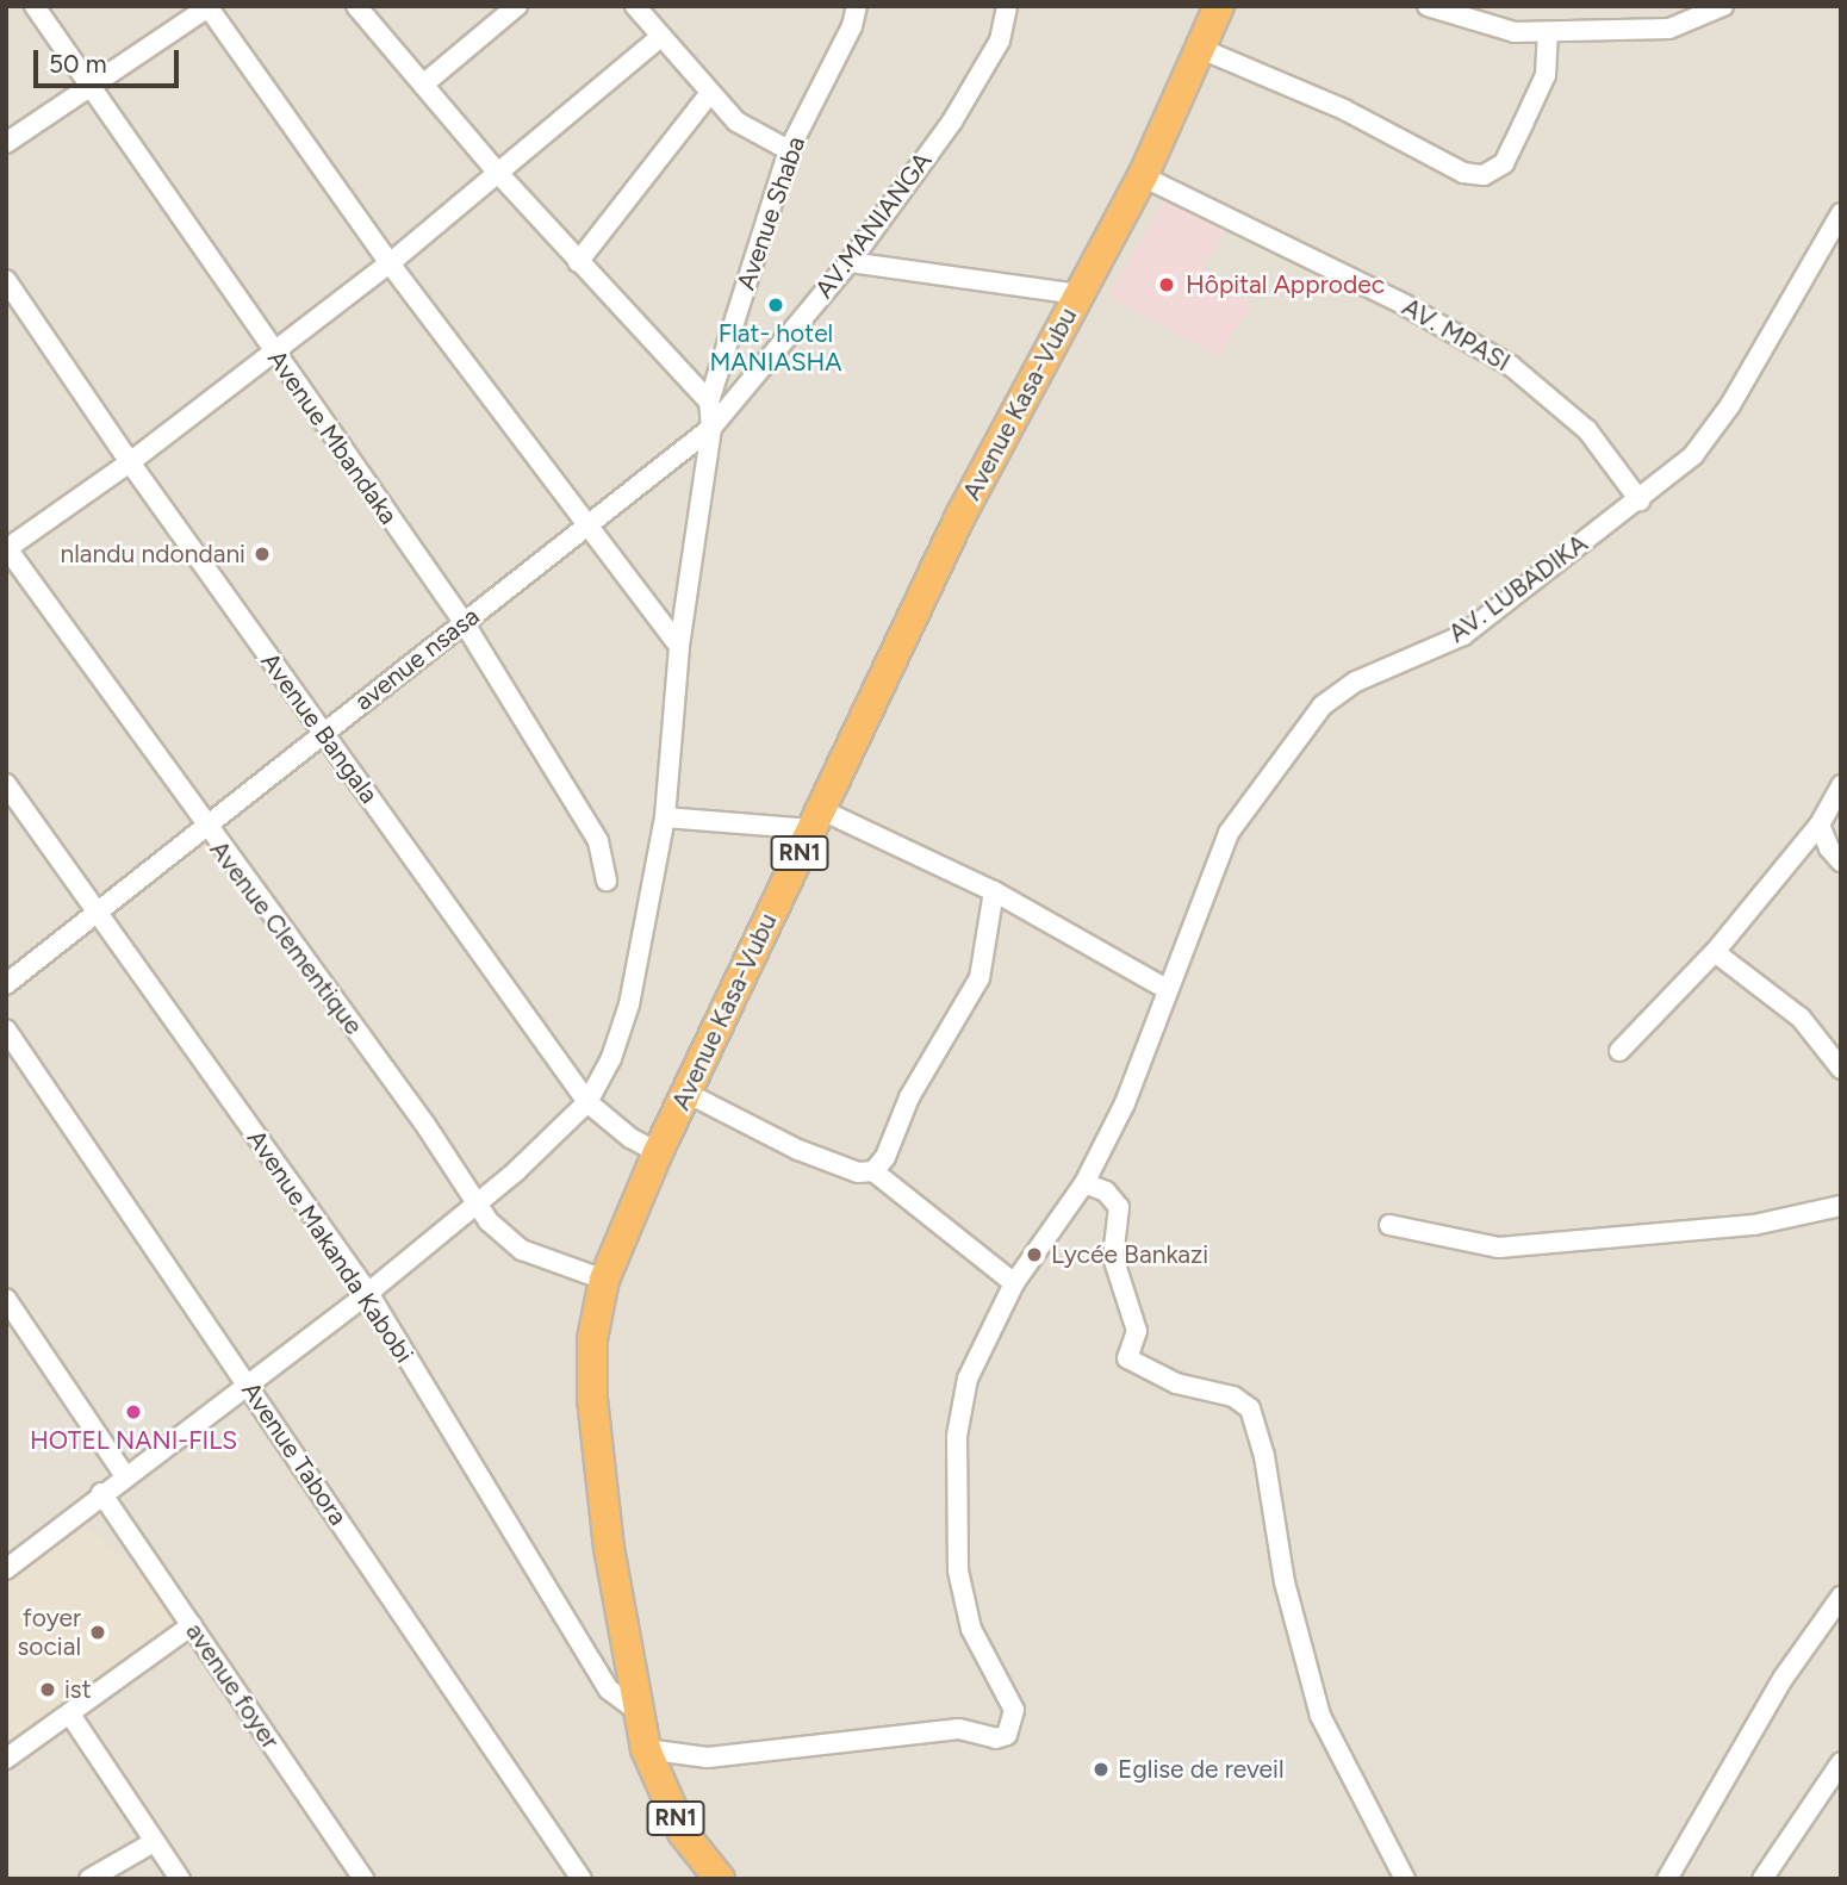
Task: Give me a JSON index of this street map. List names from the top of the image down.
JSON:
{
  "streets": {
    "highway": ["Avenue Kasa-Vubu", "RN1"],
    "street": [
      "Avenue Shaba",
      "AV.MANIANGA",
      "AV. MPASI",
      "Avenue Mbandaka",
      "AV. LUBADIKA",
      "avenue nsasa",
      "Avenue Bangala",
      "Avenue Clementique",
      "Avenue Makanda Kabobi",
      "Avenue Tabora",
      "avenue foyer"
    ]
  },
  "crossings": [
    ["Avenue Shaba", "AV.MANIANGA"],
    ["Avenue Shaba", "avenue nsasa"],
    ["Avenue Shaba", "Avenue Bangala"],
    ["Avenue Shaba", "Avenue Clementique"],
    ["Avenue Shaba", "Avenue Makanda Kabobi"],
    ["Avenue Shaba", "Avenue Tabora"],
    ["Avenue Shaba", "avenue foyer"],
    ["AV.MANIANGA", "avenue nsasa"],
    ["AV. MPASI", "Avenue Kasa-Vubu"],
    ["AV. MPASI", "AV. LUBADIKA"],
    ["Avenue Kasa-Vubu", "AV. LUBADIKA"],
    ["Avenue Kasa-Vubu", "Avenue Bangala"],
    ["Avenue Kasa-Vubu", "RN1"],
    ["Avenue Kasa-Vubu", "Avenue Clementique"],
    ["Avenue Kasa-Vubu", "Avenue Makanda Kabobi"],
    ["Avenue Mbandaka", "avenue nsasa"],
    ["AV. LUBADIKA", "RN1"],
    ["avenue nsasa", "Avenue Bangala"],
    ["avenue nsasa", "Avenue Clementique"],
    ["avenue nsasa", "Avenue Makanda Kabobi"]
  ],
  "places": [
    "Hôpital Approdec",
    "Flat- hotel MANIASHA",
    "nlandu ndondani",
    "Lycée Bankazi",
    "HOTEL NANI-FILS",
    "foyer social",
    "ist",
    "Eglise de reveil"
  ],
  "scale_bar": "50 m"
}
